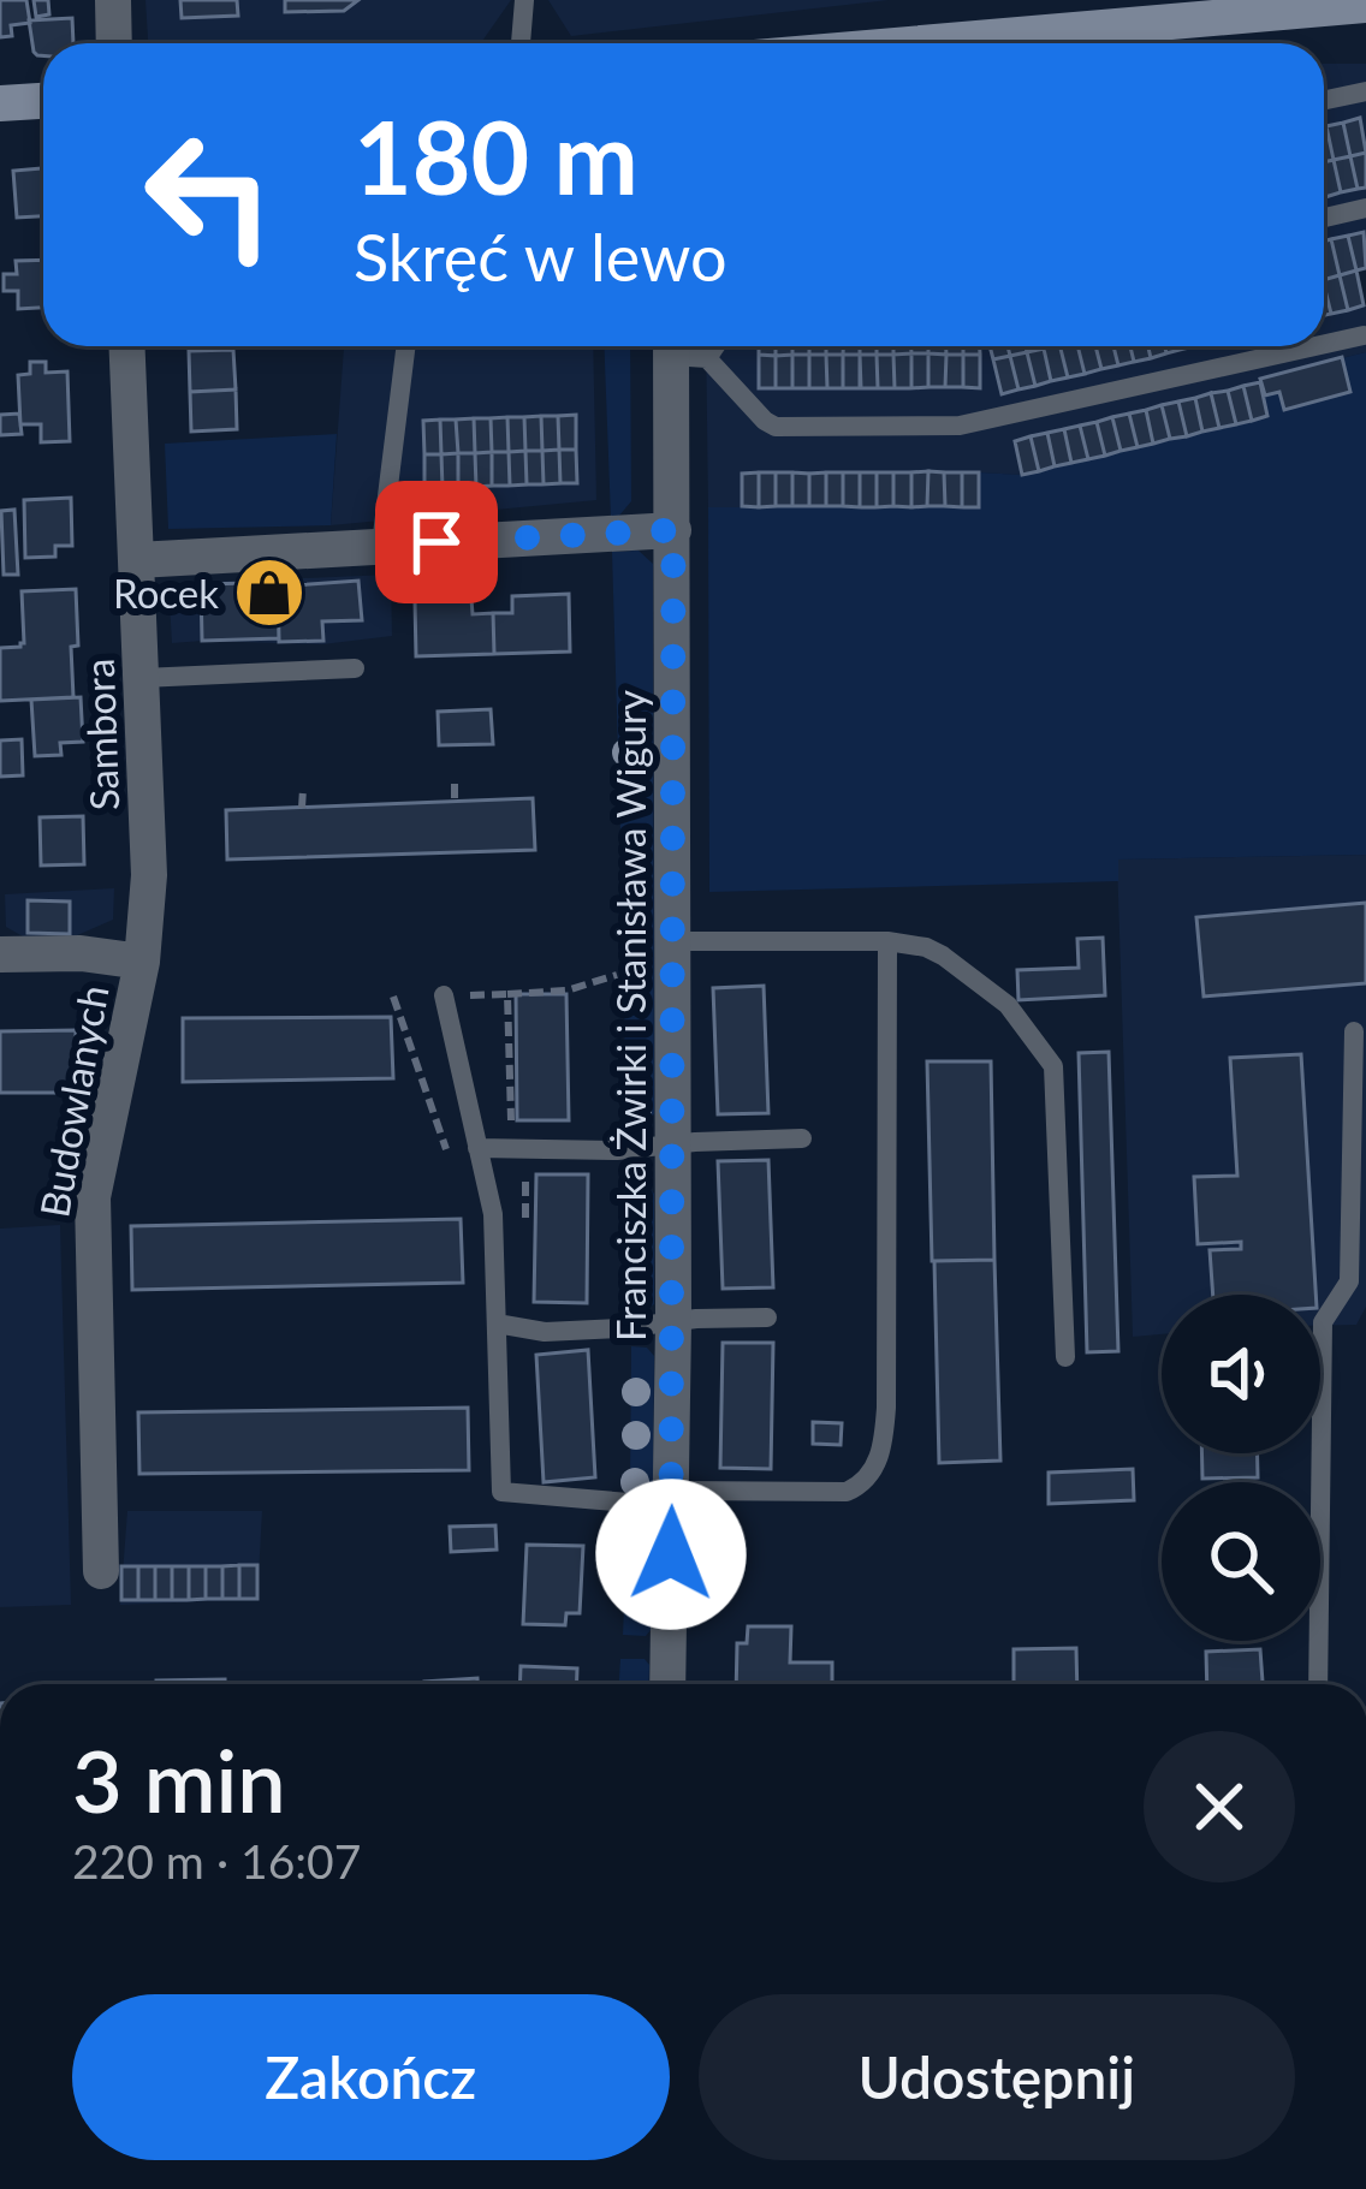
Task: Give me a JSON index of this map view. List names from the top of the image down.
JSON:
{
  "streets": {
    "street": ["Sambora", "Franciszka Żwirki i Stanisława Wigury", "Budowlanych"]
  },
  "crossings": [
    ["Sambora", "Budowlanych"]
  ],
  "places": {
    "shop": ["Rocek"]
  },
  "page": {
    "turn": ["180 m", "Skręć w lewo"],
    "heading": ["3 min", "220 m · 16:07"],
    "buttons": ["Zakończ", "Udostępnij"]
  }
}
